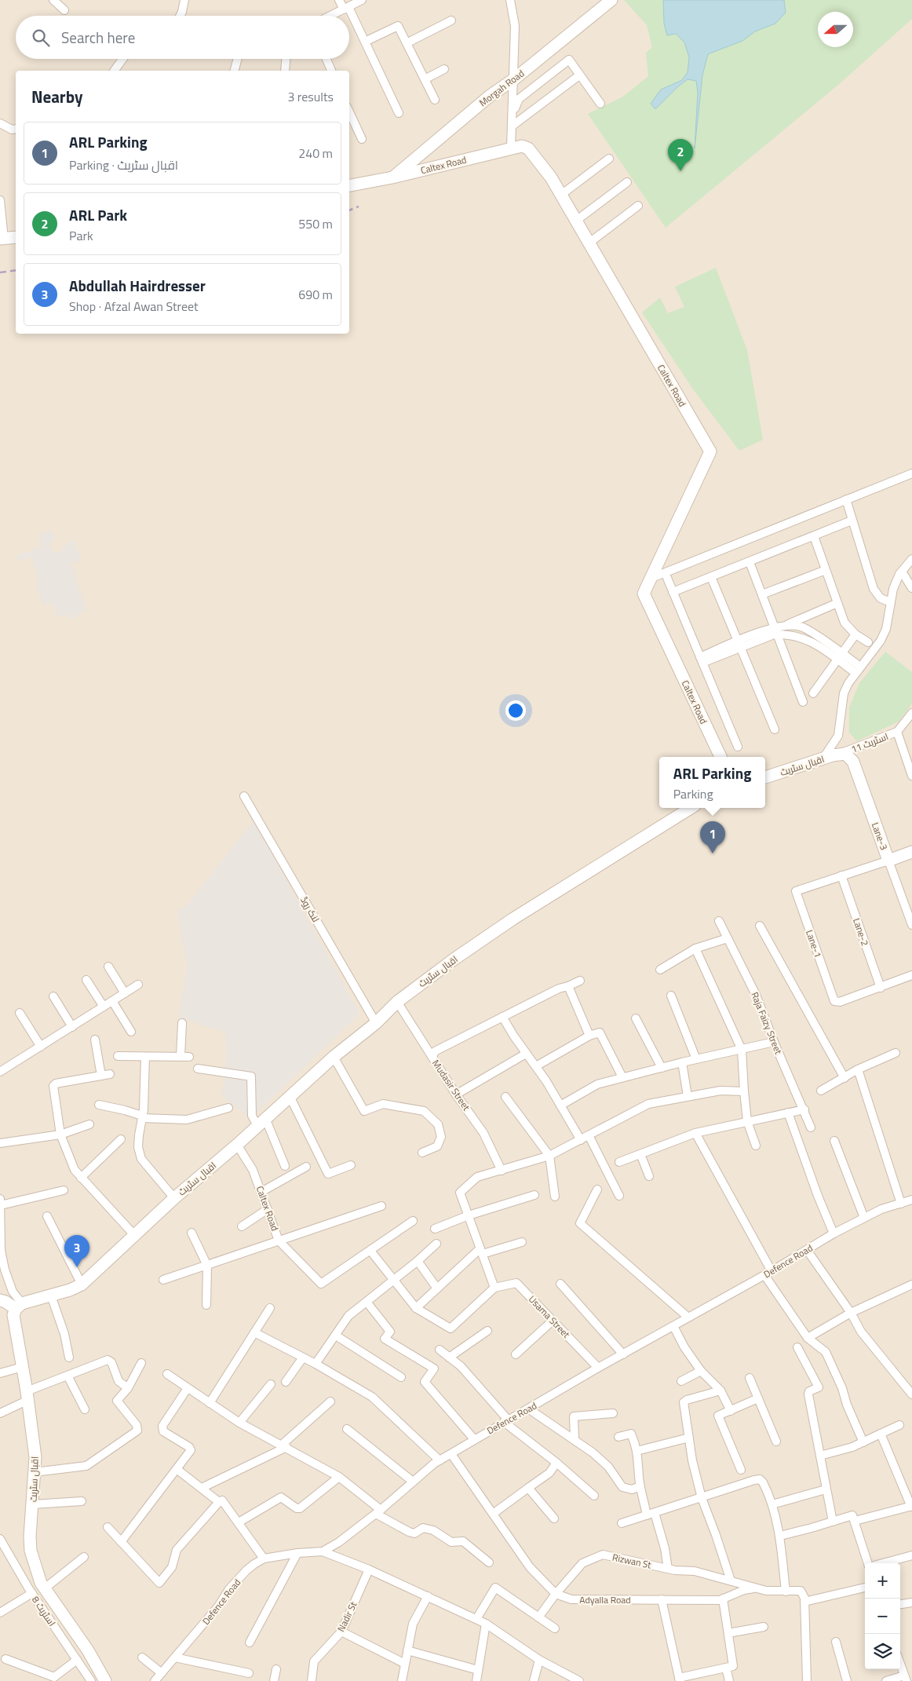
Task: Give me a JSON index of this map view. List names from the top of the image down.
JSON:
{
  "streets": {
    "street": [
      "Morgah Road",
      "Caltex Road",
      "اسٹریٹ 11",
      "اقبال سٹریٹ",
      "Lane-3",
      "لنک روڈ",
      "Lane-2",
      "Lane-1",
      "Raja Faizy Street",
      "Mudasir Street",
      "Defence Road",
      "Usama Street",
      "Rizwan St",
      "Adyalla Road",
      "اسٹریٹ 8",
      "Nadir St"
    ]
  },
  "crossings": [
    ["Morgah Road", "Caltex Road"],
    ["Caltex Road", "اقبال سٹریٹ"],
    ["اسٹریٹ 11", "اقبال سٹریٹ"],
    ["اسٹریٹ 11", "Lane-3"],
    ["اقبال سٹریٹ", "Lane-3"],
    ["اقبال سٹریٹ", "لنک روڈ"],
    ["اقبال سٹریٹ", "Mudasir Street"],
    ["Lane-2", "Lane-1"],
    ["Defence Road", "Usama Street"],
    ["Defence Road", "Adyalla Road"],
    ["Rizwan St", "Adyalla Road"]
  ],
  "north": "left",
  "page": {
    "search": "Search here",
    "heading": ["Nearby", "3 results"],
    "list": [
      {
        "mark": "1",
        "name": "ARL Parking",
        "note": "Parking · اقبال سٹریٹ",
        "value": "240 m"
      },
      {
        "mark": "2",
        "name": "ARL Park",
        "note": "Park",
        "value": "550 m"
      },
      {
        "mark": "3",
        "name": "Abdullah Hairdresser",
        "note": "Shop · Afzal Awan Street",
        "value": "690 m"
      }
    ],
    "pins": ["2", "1", "3"],
    "popup": ["ARL Parking", "Parking"],
    "map_buttons": ["+", "−"]
  }
}
